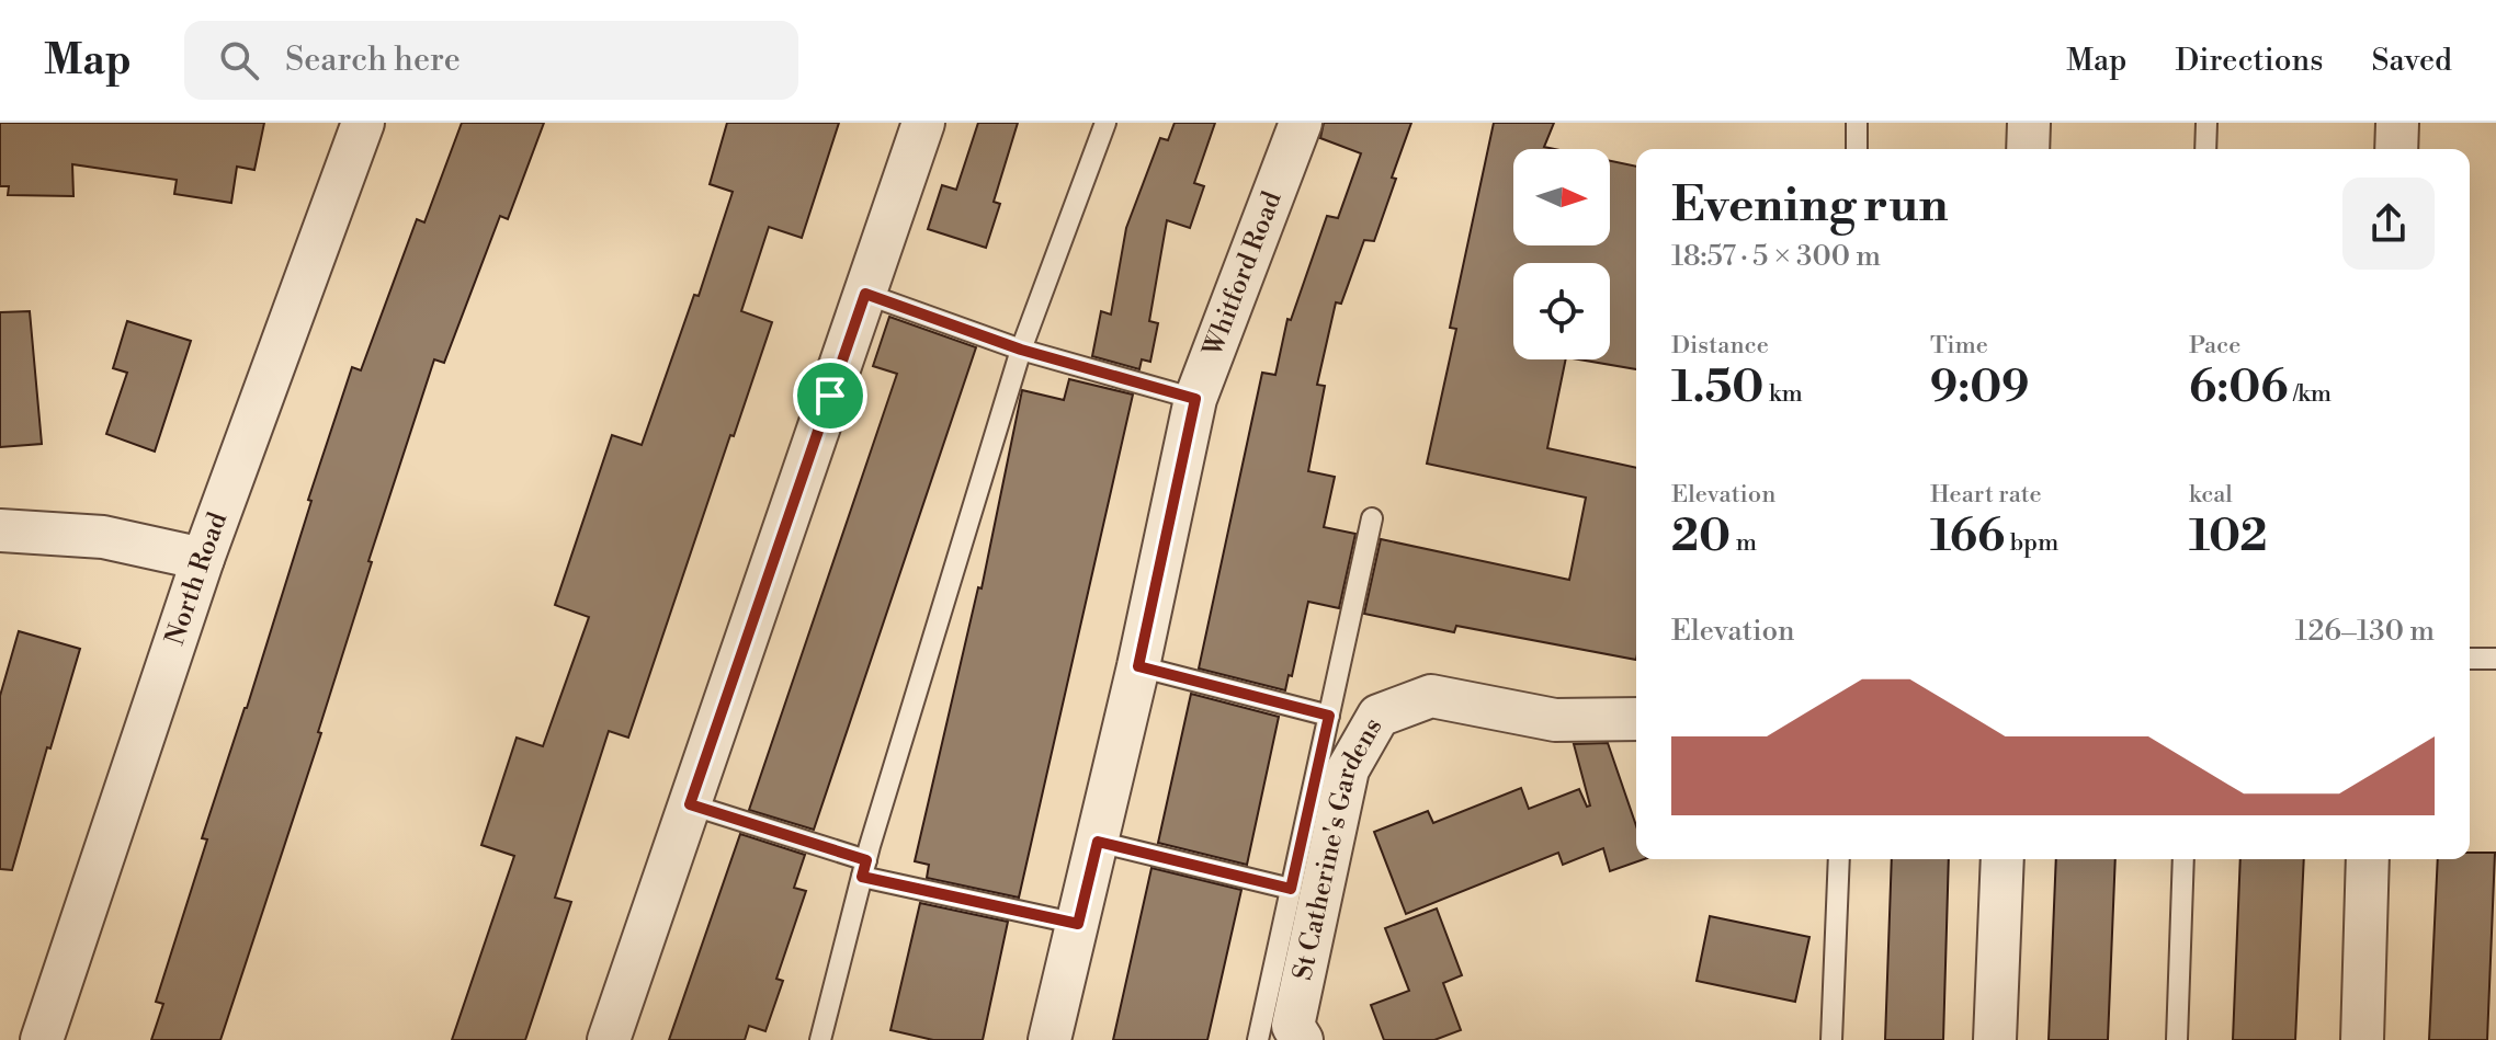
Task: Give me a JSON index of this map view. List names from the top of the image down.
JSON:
{
  "streets": {
    "street": ["Whitford Road", "North Road", "St Catherine's Gardens"]
  },
  "north": "right",
  "page": {
    "header": "Map",
    "search": "Search here",
    "nav": ["Map", "Directions", "Saved"],
    "heading": ["Evening run", "18:57 · 5 × 300 m"],
    "stats": [
      ["Distance", "1.50 km"],
      ["Time", "9:09"],
      ["Pace", "6:06 /km"],
      ["Elevation", "20 m"],
      ["Heart rate", "166 bpm"],
      ["kcal", "102"]
    ],
    "chart": ["Elevation", "126–130 m"]
  }
}
